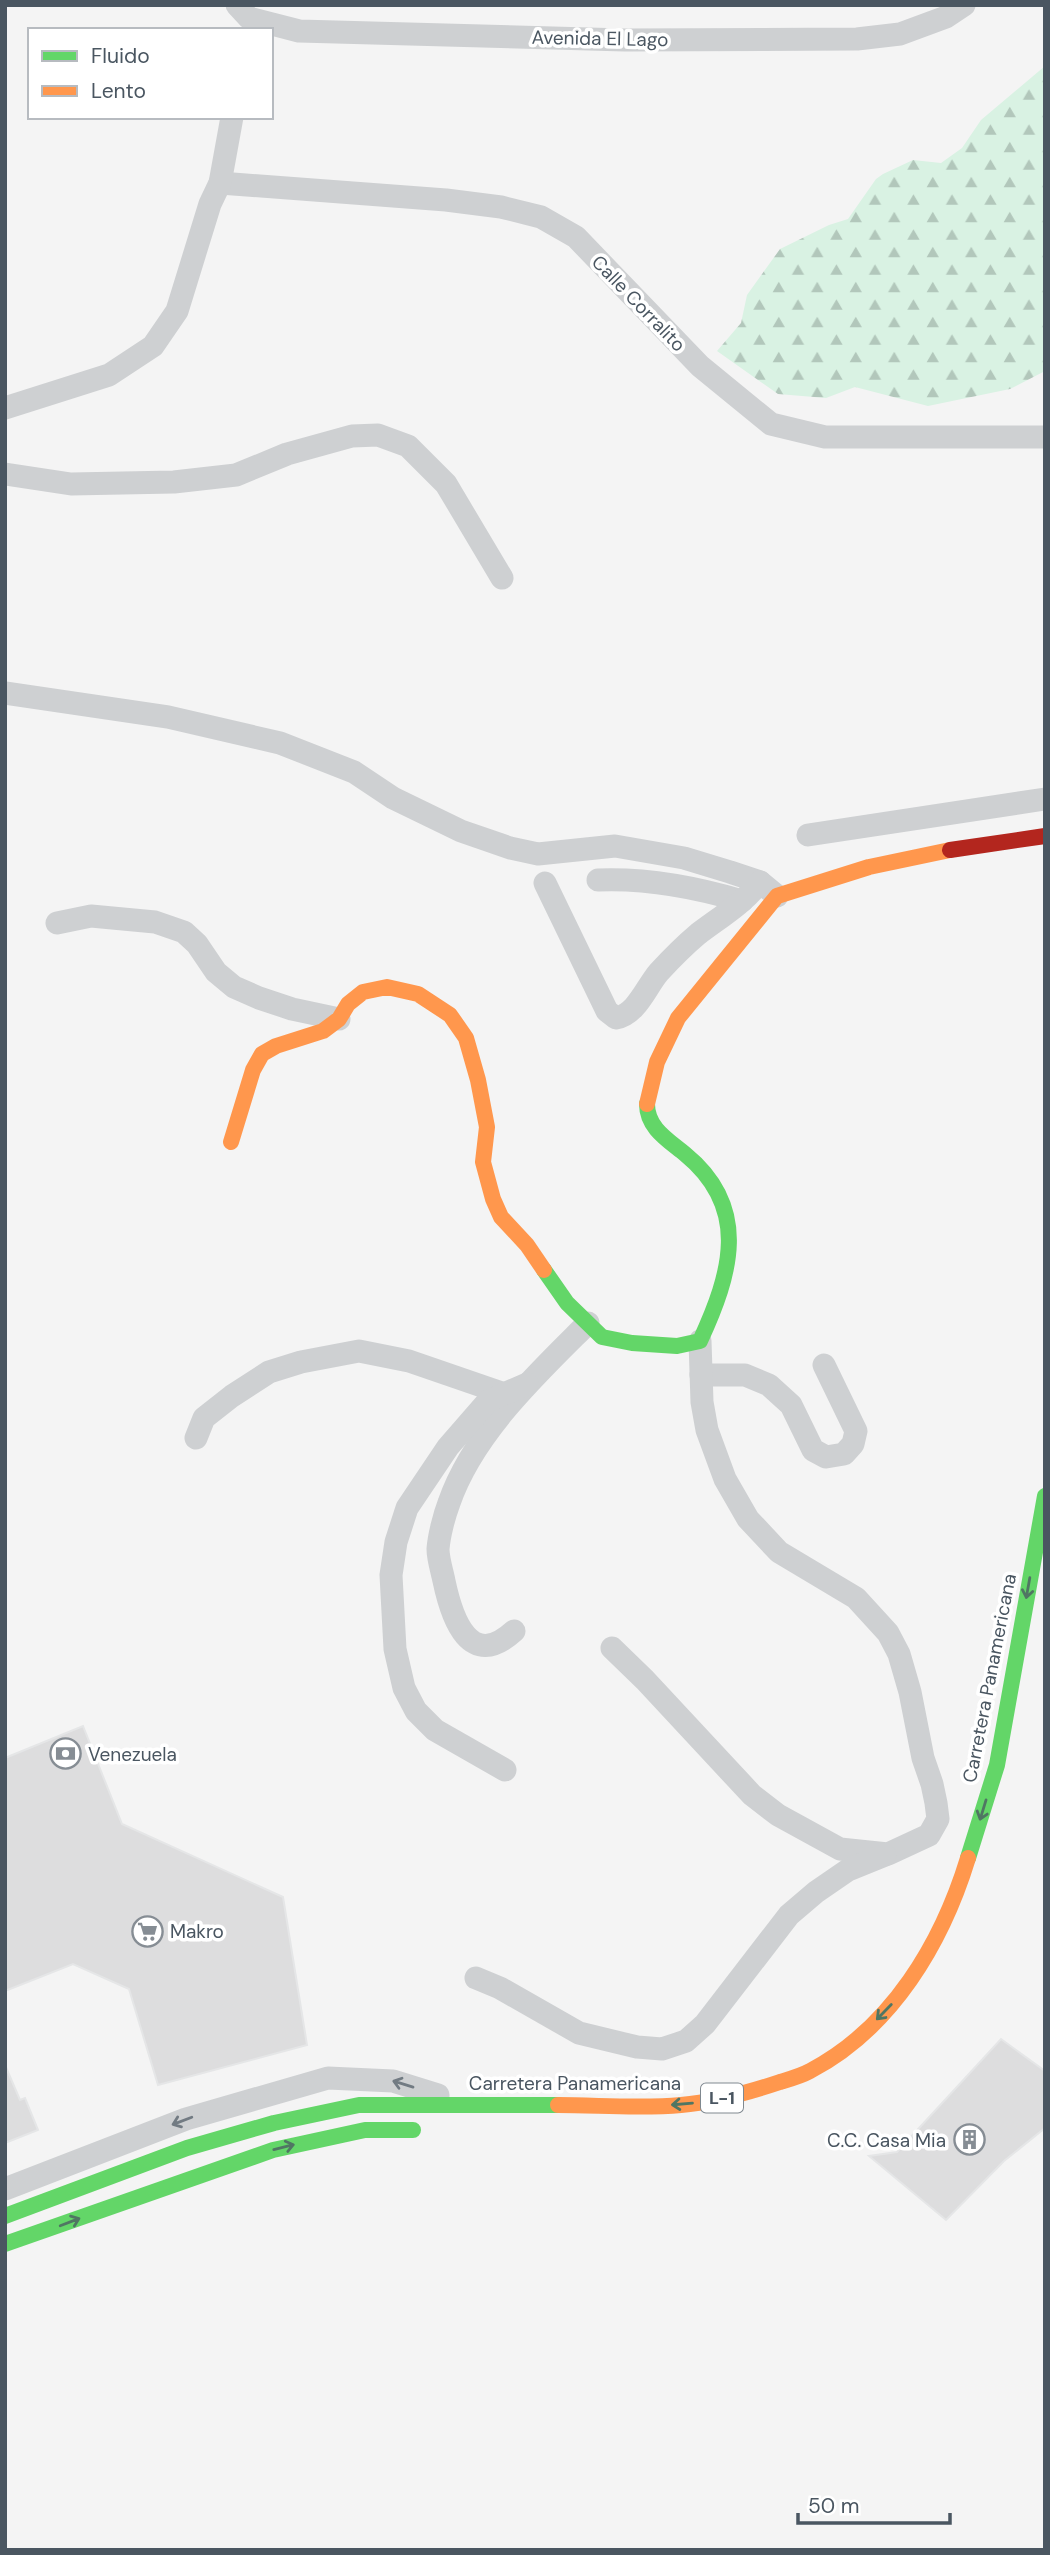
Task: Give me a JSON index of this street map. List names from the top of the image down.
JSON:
{
  "streets": {
    "main road": ["Carretera Panamericana", "L-1"],
    "street": ["Avenida El Lago", "Calle Corralito"]
  },
  "crossings": [
    ["Carretera Panamericana", "L-1"]
  ],
  "one_way": ["Carretera Panamericana"],
  "places": {
    "bank": ["Venezuela"],
    "supermarket": ["Makro"],
    "building": ["C.C. Casa Mia"]
  },
  "legend": ["Fluido", "Lento"],
  "scale_bar": "50 m"
}
